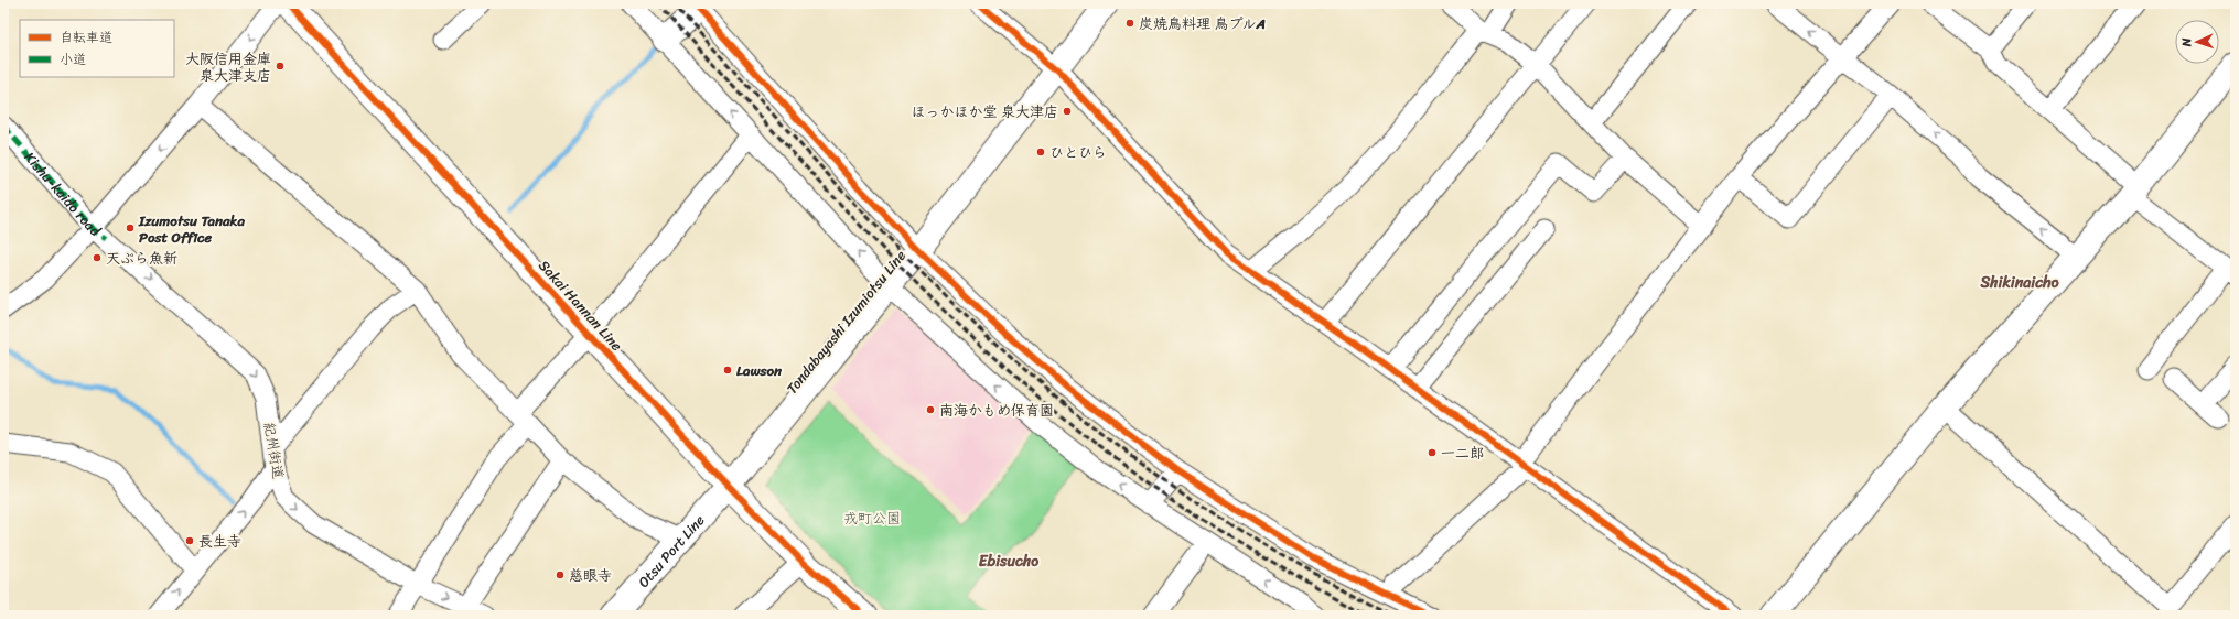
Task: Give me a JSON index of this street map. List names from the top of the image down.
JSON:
{
  "streets": {
    "main road": ["Sakai Hannan Line", "Tondabayashi Izumiotsu Line", "Otsu Port Line"],
    "street": ["Kishu-kaido road", "紀州街道"]
  },
  "crossings": [
    ["Kishu-kaido road", "紀州街道"],
    ["Sakai Hannan Line", "Tondabayashi Izumiotsu Line"],
    ["Sakai Hannan Line", "Otsu Port Line"],
    ["Tondabayashi Izumiotsu Line", "Otsu Port Line"]
  ],
  "districts": ["Shikinaicho", "Ebisucho"],
  "parks": ["戎町公園"],
  "places": [
    "炭焼鳥料理 鳥プルA",
    "大阪信用金庫 泉大津支店",
    "ほっかほか堂 泉大津店",
    "ひとひら",
    "Izumotsu Tanaka Post Office",
    "天ぷら魚新",
    "Lawson",
    "南海かもめ保育園",
    "一二郎",
    "長生寺",
    "慈眼寺"
  ],
  "legend": ["自転車道", "小道"],
  "north": "left"
}
